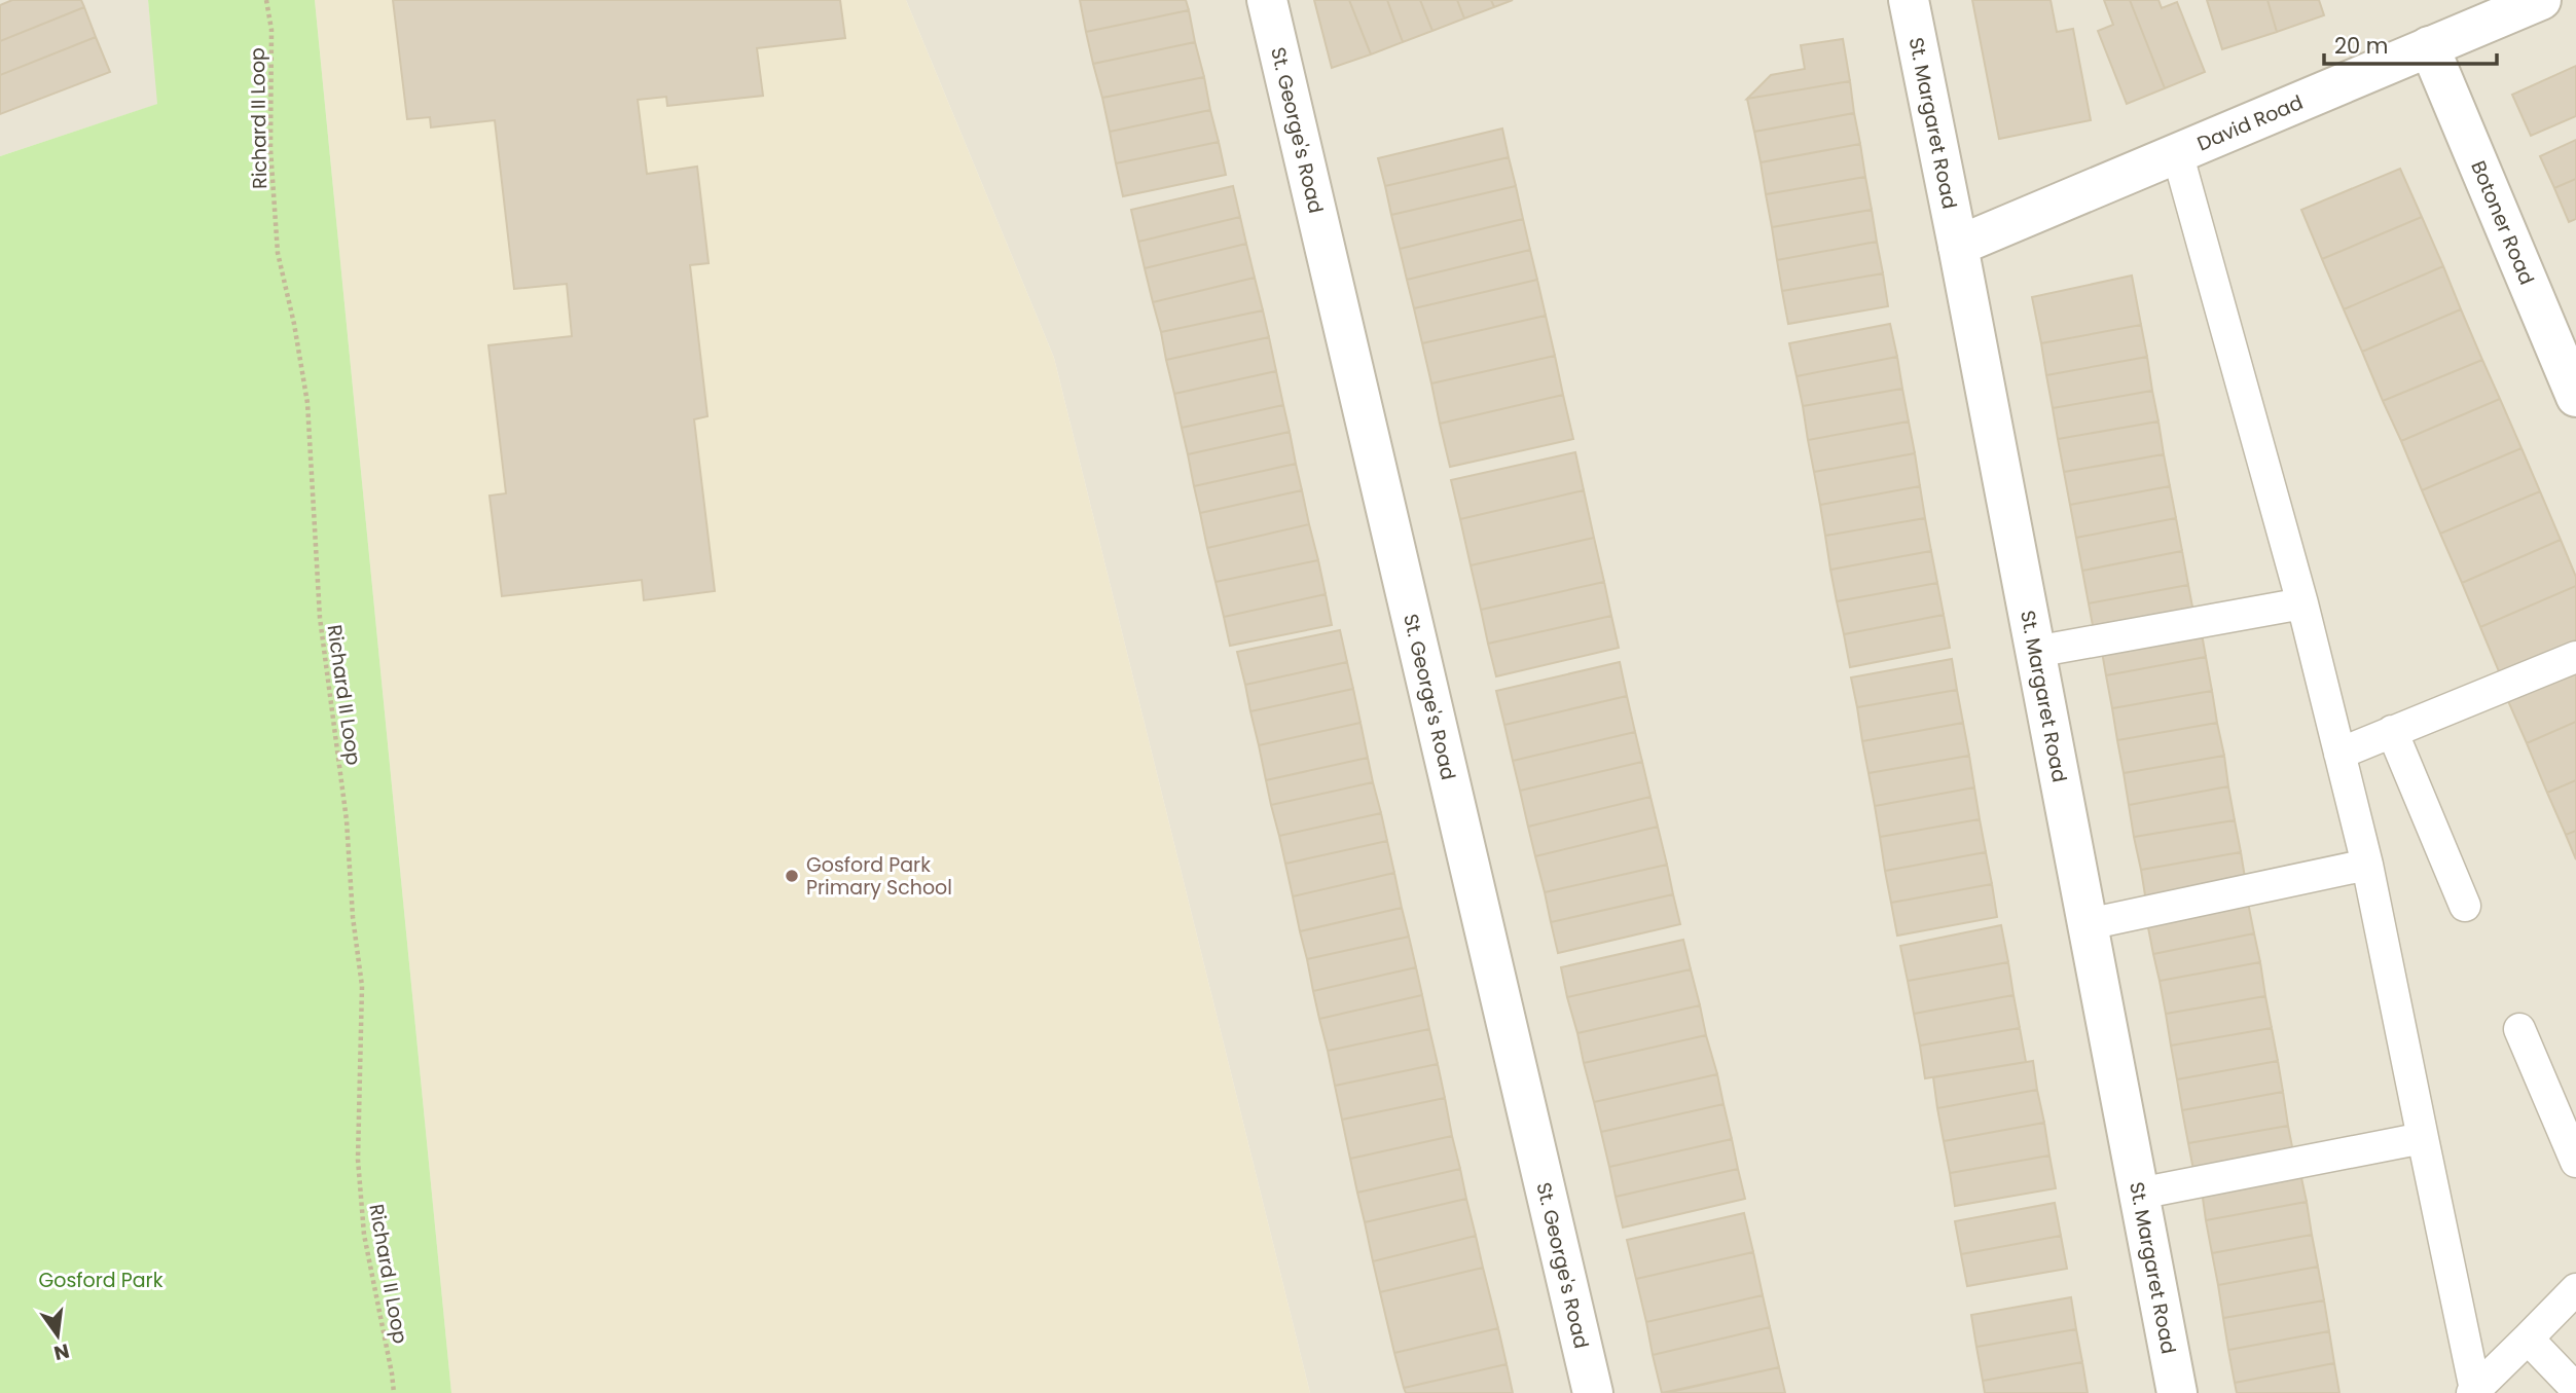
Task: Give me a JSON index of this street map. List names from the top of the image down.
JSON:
{
  "streets": {
    "street": [
      "David Road",
      "St. Margaret Road",
      "St. George's Road",
      "Botoner Road"
    ],
    "path": ["Richard II Loop"]
  },
  "crossings": [
    ["David Road", "St. Margaret Road"],
    ["David Road", "Botoner Road"]
  ],
  "parks": ["Gosford Park"],
  "places": ["Gosford Park Primary School"],
  "scale_bar": "20 m",
  "north": "bottom"
}
